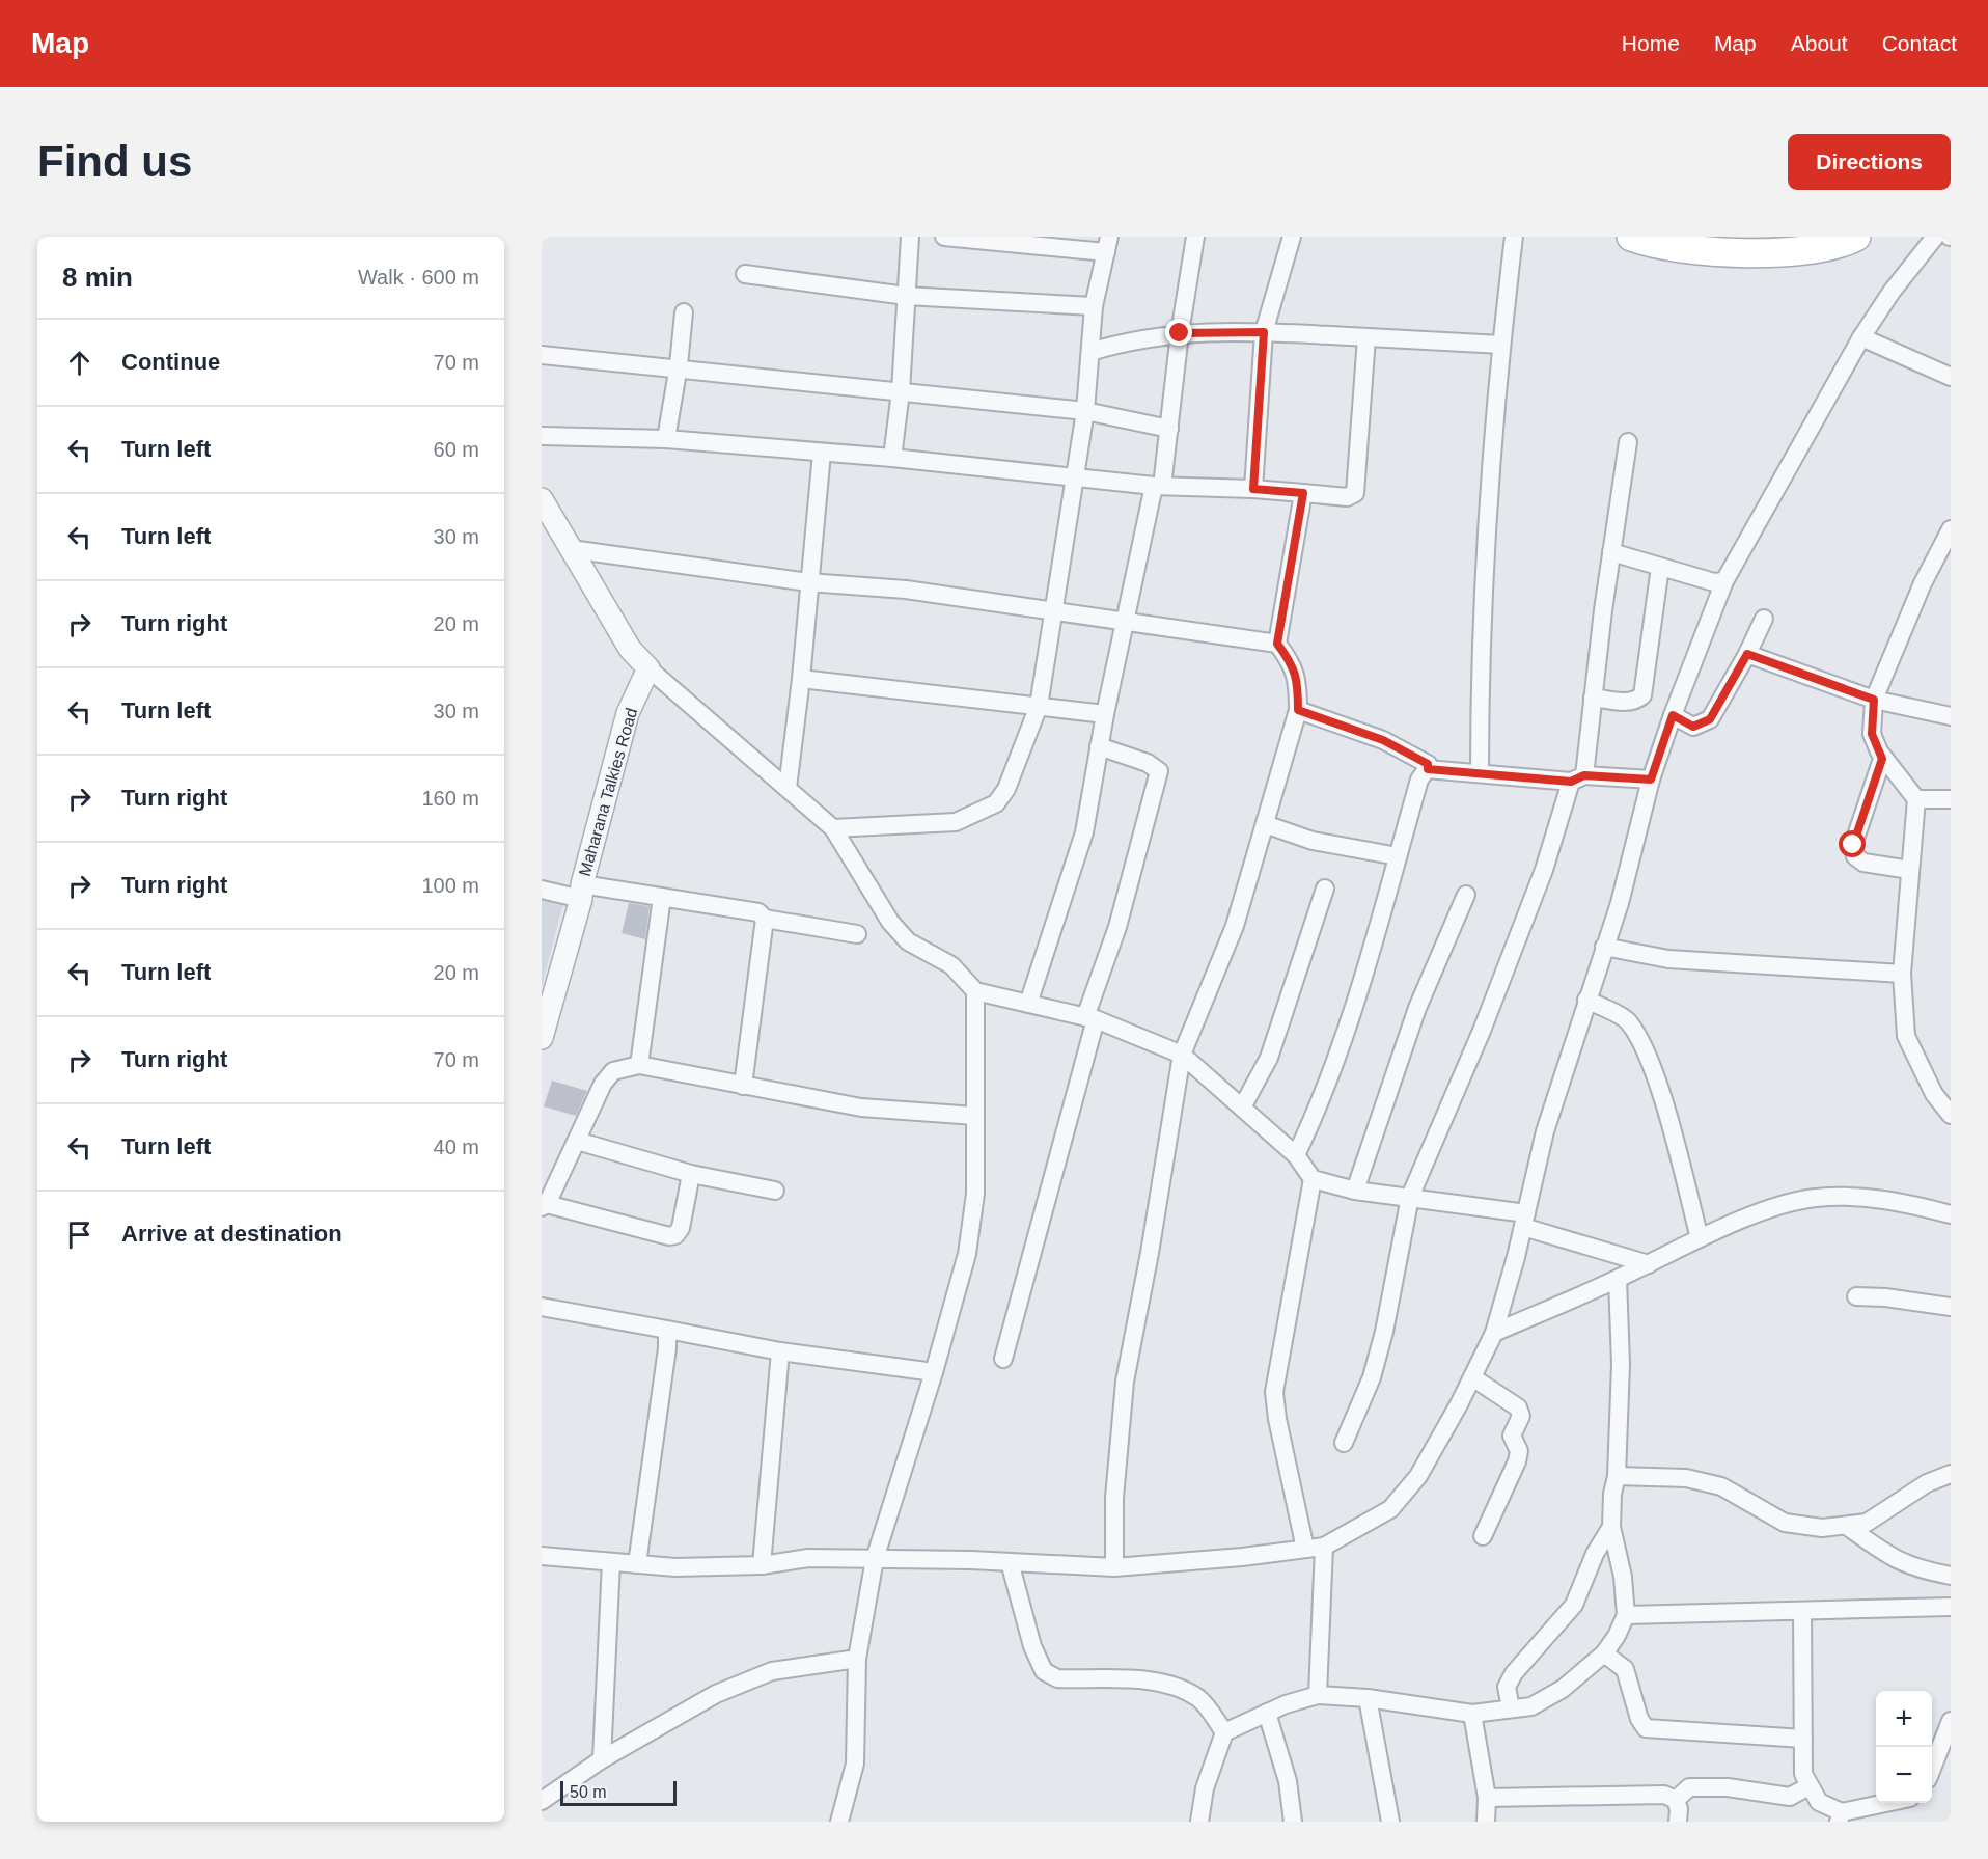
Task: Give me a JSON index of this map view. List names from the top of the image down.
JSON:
{
  "streets": {
    "street": ["Maharana Talkies Road"]
  },
  "scale_bar": "50 m",
  "page": {
    "header": "Map",
    "nav": [
      "Home",
      "Map",
      "About",
      "Contact"
    ],
    "buttons": "Directions",
    "title": "Find us",
    "heading": ["8 min", "Walk · 600 m"],
    "list": [
      ["Continue", "70 m"],
      ["Turn left", "60 m"],
      ["Turn left", "30 m"],
      ["Turn right", "20 m"],
      ["Turn left", "30 m"],
      ["Turn right", "160 m"],
      ["Turn right", "100 m"],
      ["Turn left", "20 m"],
      ["Turn right", "70 m"],
      ["Turn left", "40 m"],
      "Arrive at destination"
    ],
    "map_buttons": ["+", "−"],
    "scale": "50 m"
  }
}
